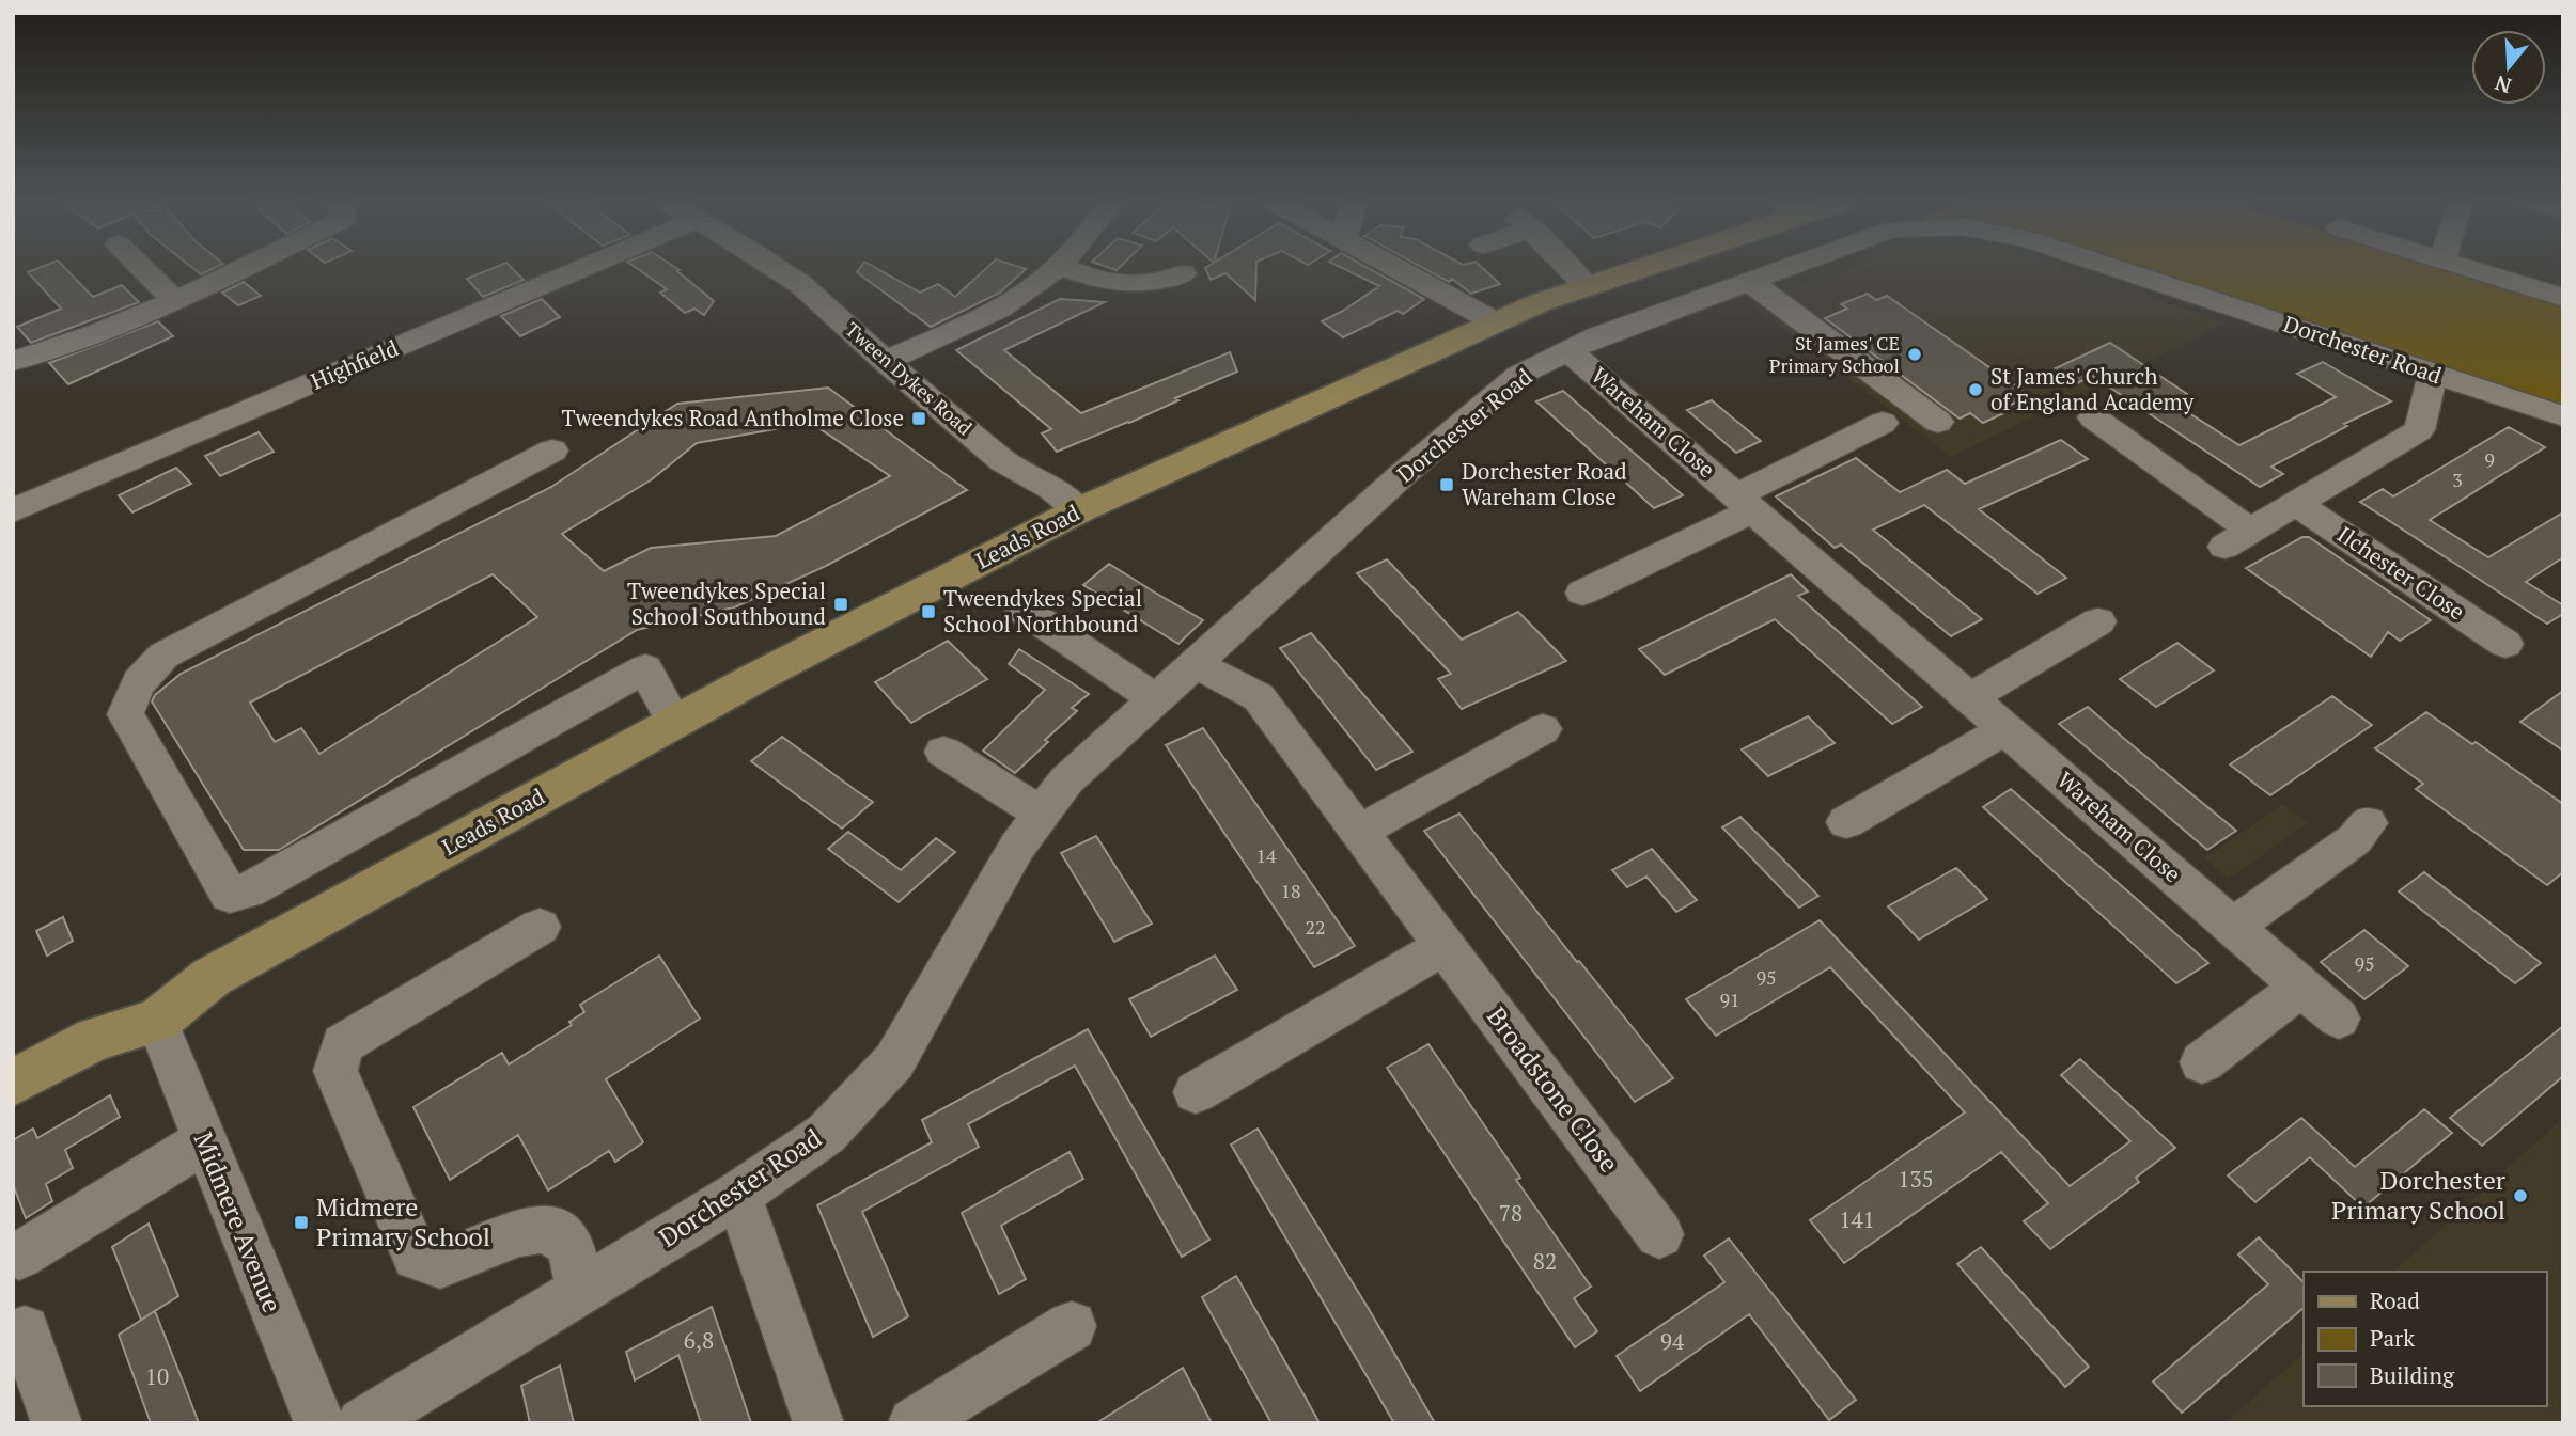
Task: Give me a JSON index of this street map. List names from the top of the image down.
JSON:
{
  "streets": {
    "main road": ["Leads Road"],
    "street": [
      "Dorchester Road",
      "Highfield",
      "Tween Dykes Road",
      "Wareham Close",
      "Ilchester Close",
      "Broadstone Close",
      "Midmere Avenue"
    ]
  },
  "crossings": [
    ["Dorchester Road", "Wareham Close"],
    ["Dorchester Road", "Broadstone Close"],
    ["Tween Dykes Road", "Leads Road"],
    ["Leads Road", "Midmere Avenue"]
  ],
  "places": {
    "other": ["St James' CE Primary School", "St James' Church of England Academy", "Dorchester Primary School"],
    "transit": [
      "Tweendykes Road Antholme Close",
      "Dorchester Road Wareham Close",
      "Tweendykes Special School Southbound",
      "Tweendykes Special School Northbound",
      "Midmere Primary School"
    ]
  },
  "house_numbers": [
    "9",
    "3",
    "14",
    "18",
    "22",
    "95",
    "95",
    "91",
    "135",
    "78",
    "141",
    "82",
    "6,8",
    "94",
    "10"
  ],
  "legend": ["Road", "Park", "Building"],
  "north": "bottom"
}
